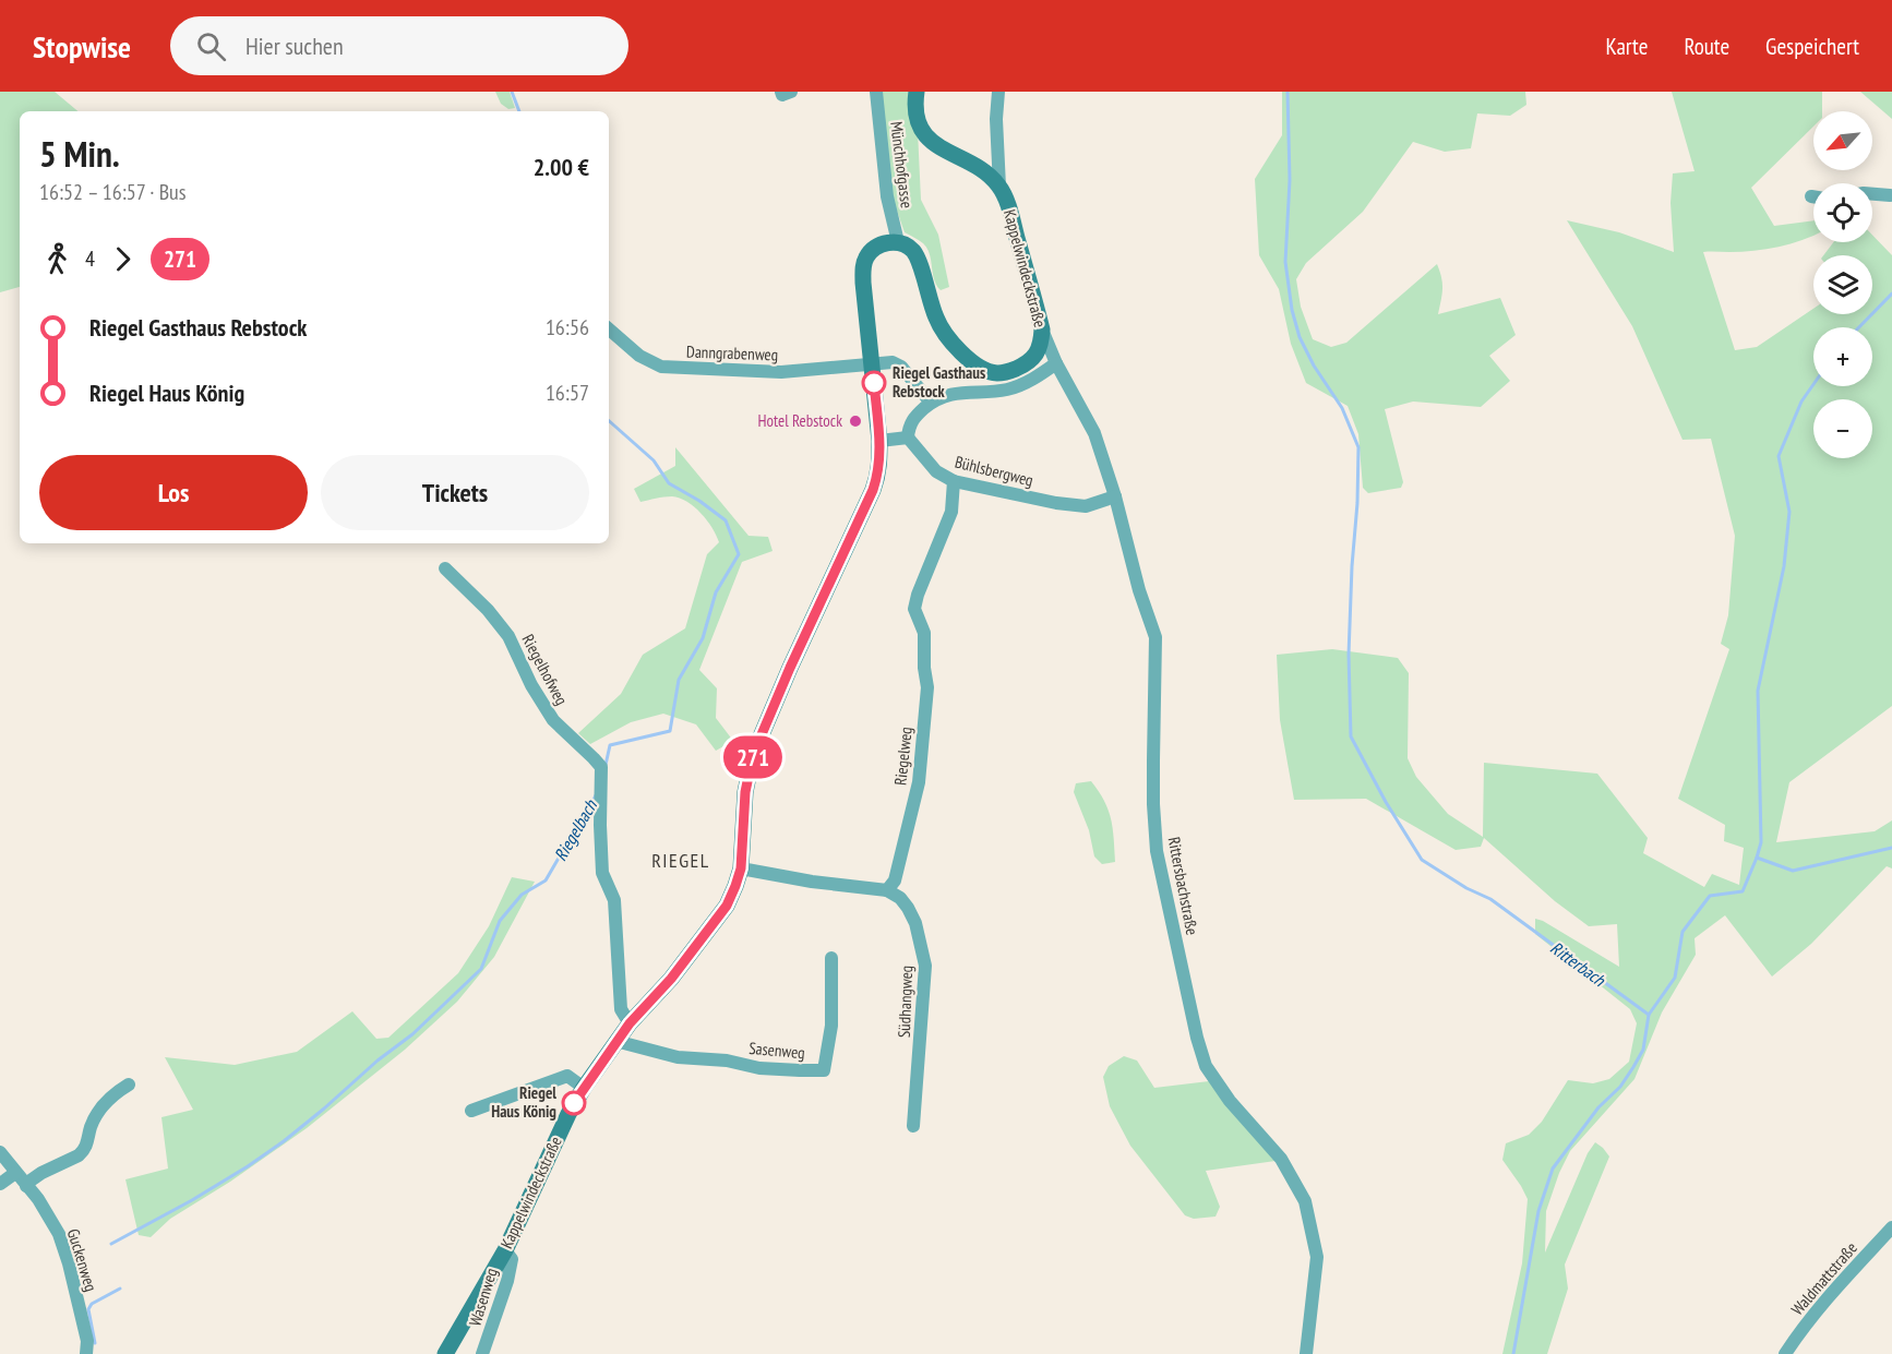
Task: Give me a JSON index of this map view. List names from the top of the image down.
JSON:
{
  "streets": {
    "street": [
      "Münchhofgasse",
      "Kappelwindeckstraße",
      "Danngrabenweg",
      "Bühlsbergweg",
      "Riegelhofweg",
      "Riegelweg",
      "Rittersbachstraße",
      "Südhangweg",
      "Sasenweg",
      "Guckenweg",
      "Waldmattstraße",
      "Wasenweg"
    ]
  },
  "crossings": [
    ["Münchhofgasse", "Kappelwindeckstraße"],
    ["Kappelwindeckstraße", "Danngrabenweg"],
    ["Kappelwindeckstraße", "Riegelhofweg"],
    ["Kappelwindeckstraße", "Rittersbachstraße"],
    ["Kappelwindeckstraße", "Sasenweg"],
    ["Kappelwindeckstraße", "Wasenweg"],
    ["Bühlsbergweg", "Riegelweg"],
    ["Bühlsbergweg", "Rittersbachstraße"],
    ["Riegelweg", "Südhangweg"]
  ],
  "districts": ["RIEGEL"],
  "water": ["Riegelbach", "Ritterbach"],
  "places": ["Riegel Gasthaus Rebstock", "Hotel Rebstock", "Riegel Haus König"],
  "lines": ["bus line 271"],
  "north": "bottom left",
  "page": {
    "header": "Stopwise",
    "search": "Hier suchen",
    "nav": ["Karte", "Route", "Gespeichert"],
    "on_map": "271",
    "map_buttons": ["+", "−"],
    "heading": ["5 Min.", "16:52 – 16:57 · Bus", "2.00 €"],
    "legs": ["4", "271"],
    "list": [
      {
        "name": "Riegel Gasthaus Rebstock",
        "value": "16:56"
      },
      {
        "name": "Riegel Haus König",
        "value": "16:57"
      }
    ],
    "buttons": ["Los", "Tickets"]
  }
}
